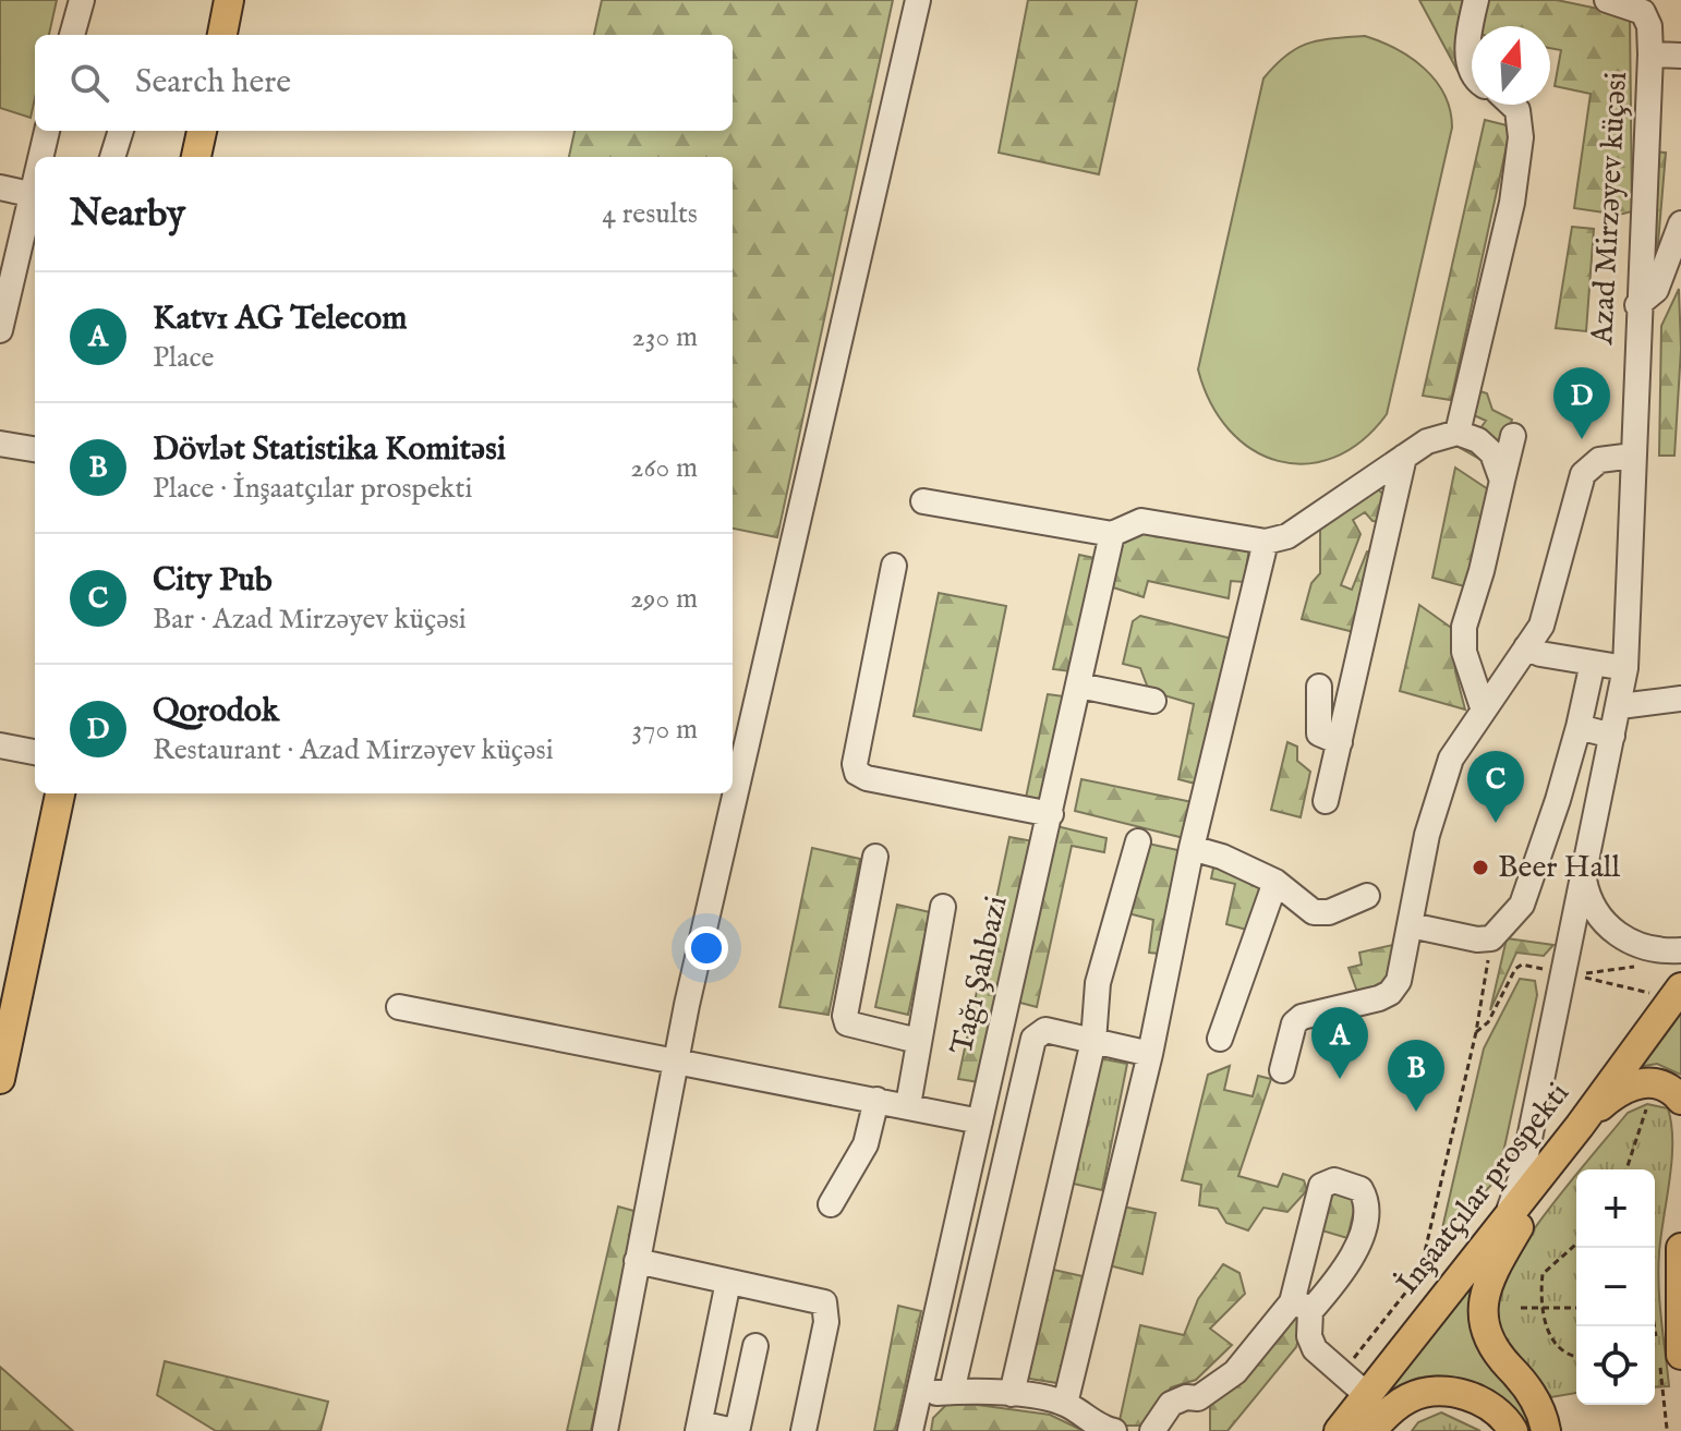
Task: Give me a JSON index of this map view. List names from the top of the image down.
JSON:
{
  "streets": {
    "main road": ["İnşaatçılar prospekti"],
    "street": ["Azad Mirzəyev küçəsi", "Tağı Şahbazi"]
  },
  "crossings": [
    ["Azad Mirzəyev küçəsi", "İnşaatçılar prospekti"]
  ],
  "places": ["Beer Hall"],
  "north": "top",
  "page": {
    "search": "Search here",
    "heading": ["Nearby", "4 results"],
    "list": [
      {
        "mark": "A",
        "name": "Katv1 AG Telecom",
        "note": "Place",
        "value": "230 m"
      },
      {
        "mark": "B",
        "name": "Dövlət Statistika Komitəsi",
        "note": "Place · İnşaatçılar prospekti",
        "value": "260 m"
      },
      {
        "mark": "C",
        "name": "City Pub",
        "note": "Bar · Azad Mirzəyev küçəsi",
        "value": "290 m"
      },
      {
        "mark": "D",
        "name": "Qorodok",
        "note": "Restaurant · Azad Mirzəyev küçəsi",
        "value": "370 m"
      }
    ],
    "pins": [
      "D",
      "C",
      "A",
      "B"
    ],
    "map_buttons": ["+", "−"]
  }
}
